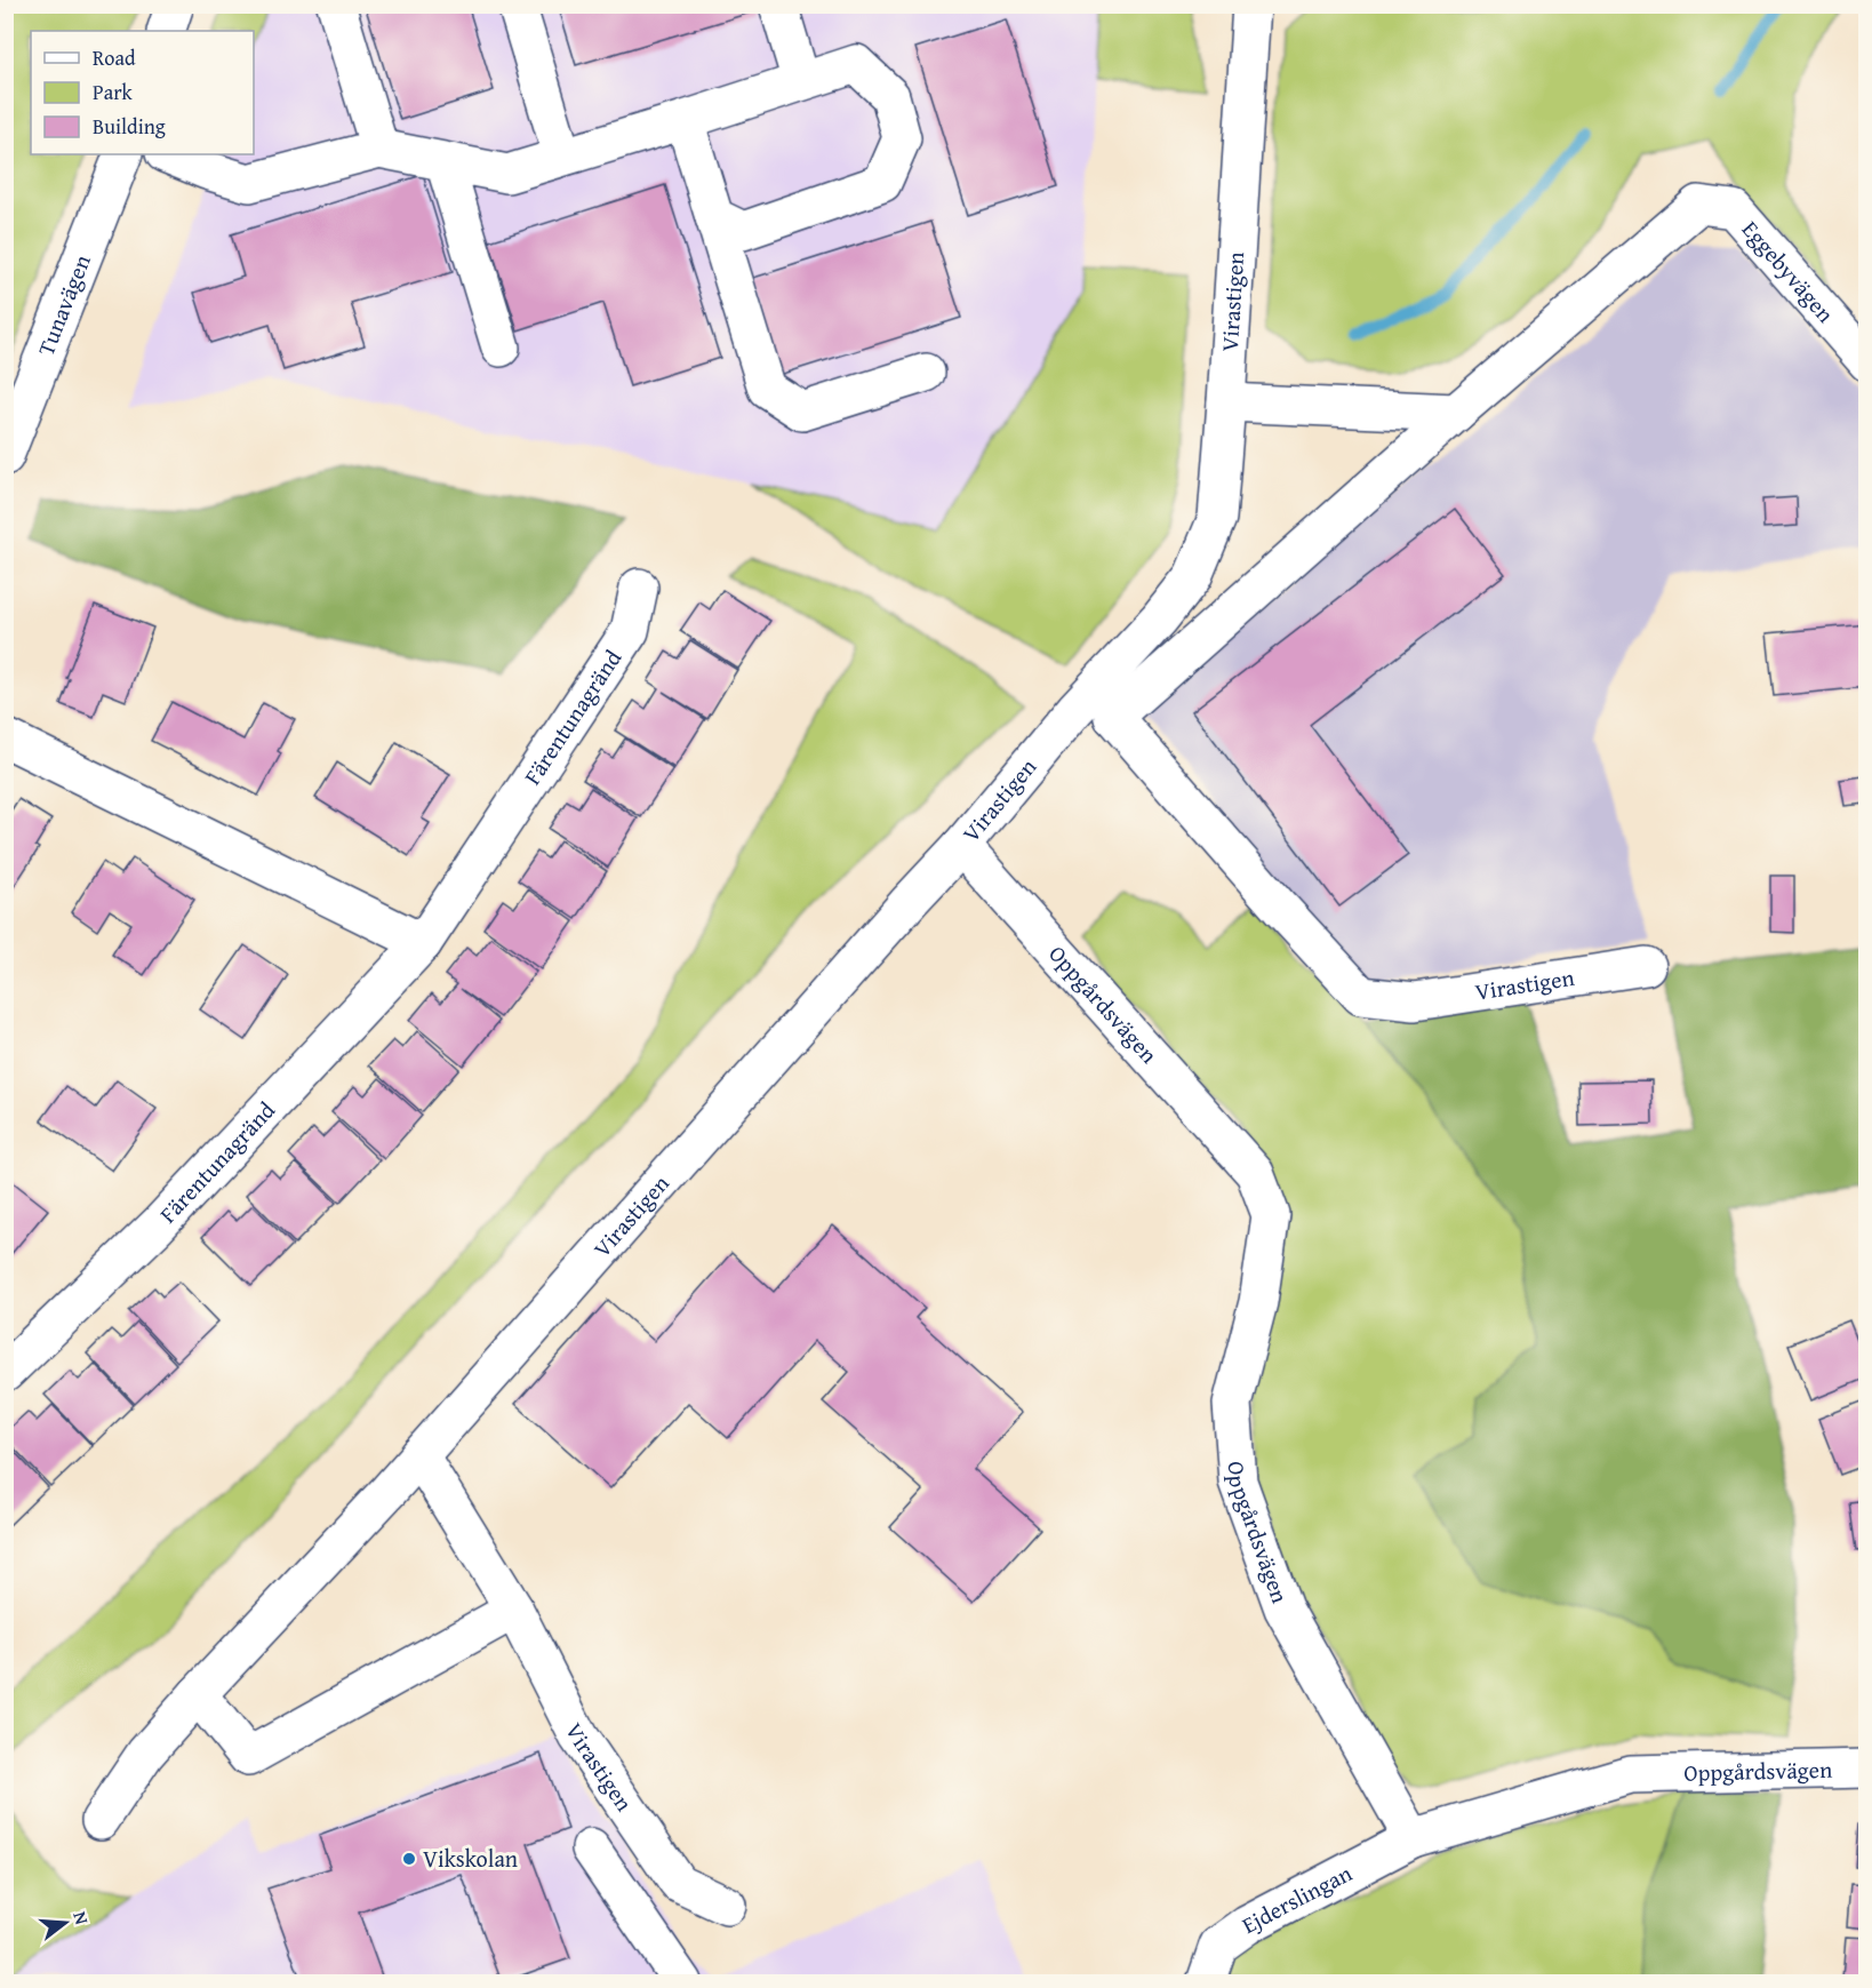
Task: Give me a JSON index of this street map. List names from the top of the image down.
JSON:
{
  "streets": {
    "street": [
      "Eggebyvägen",
      "Virastigen",
      "Tunavägen",
      "Färentunagränd",
      "Oppgårdsvägen",
      "Ejderslingan"
    ]
  },
  "crossings": [
    ["Virastigen", "Oppgårdsvägen"],
    ["Oppgårdsvägen", "Ejderslingan"]
  ],
  "places": ["Vikskolan"],
  "legend": ["Road", "Park", "Building"],
  "north": "right"
}
